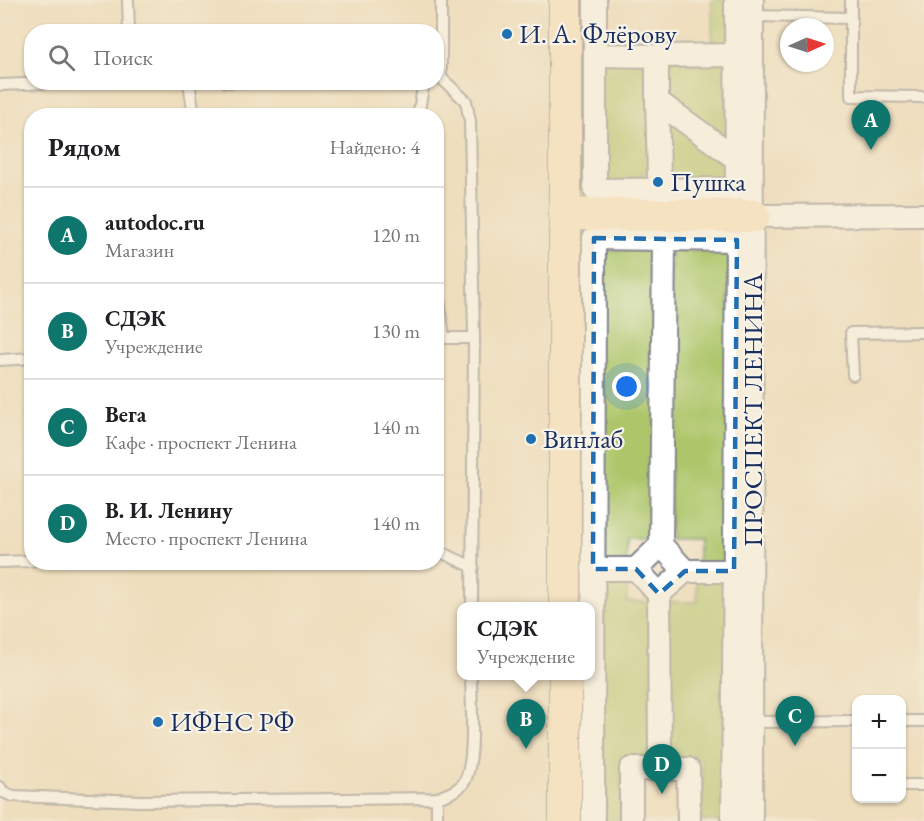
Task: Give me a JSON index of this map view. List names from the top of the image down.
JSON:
{
  "streets": {
    "street": ["ПРОСПЕКТ ЛЕНИНА"]
  },
  "places": [
    "И. А. Флёрову",
    "Пушка",
    "Винлаб",
    "ИФНС РФ"
  ],
  "north": "right",
  "page": {
    "search": "Поиск",
    "pins": [
      "A",
      "C",
      "B",
      "D"
    ],
    "heading": ["Рядом", "Найдено: 4"],
    "list": [
      {
        "mark": "A",
        "name": "autodoc.ru",
        "note": "Магазин",
        "value": "120 m"
      },
      {
        "mark": "B",
        "name": "СДЭК",
        "note": "Учреждение",
        "value": "130 m"
      },
      {
        "mark": "C",
        "name": "Вега",
        "note": "Кафе · проспект Ленина",
        "value": "140 m"
      },
      {
        "mark": "D",
        "name": "В. И. Ленину",
        "note": "Место · проспект Ленина",
        "value": "140 m"
      }
    ],
    "popup": ["СДЭК", "Учреждение"],
    "map_buttons": ["+", "−"]
  }
}
